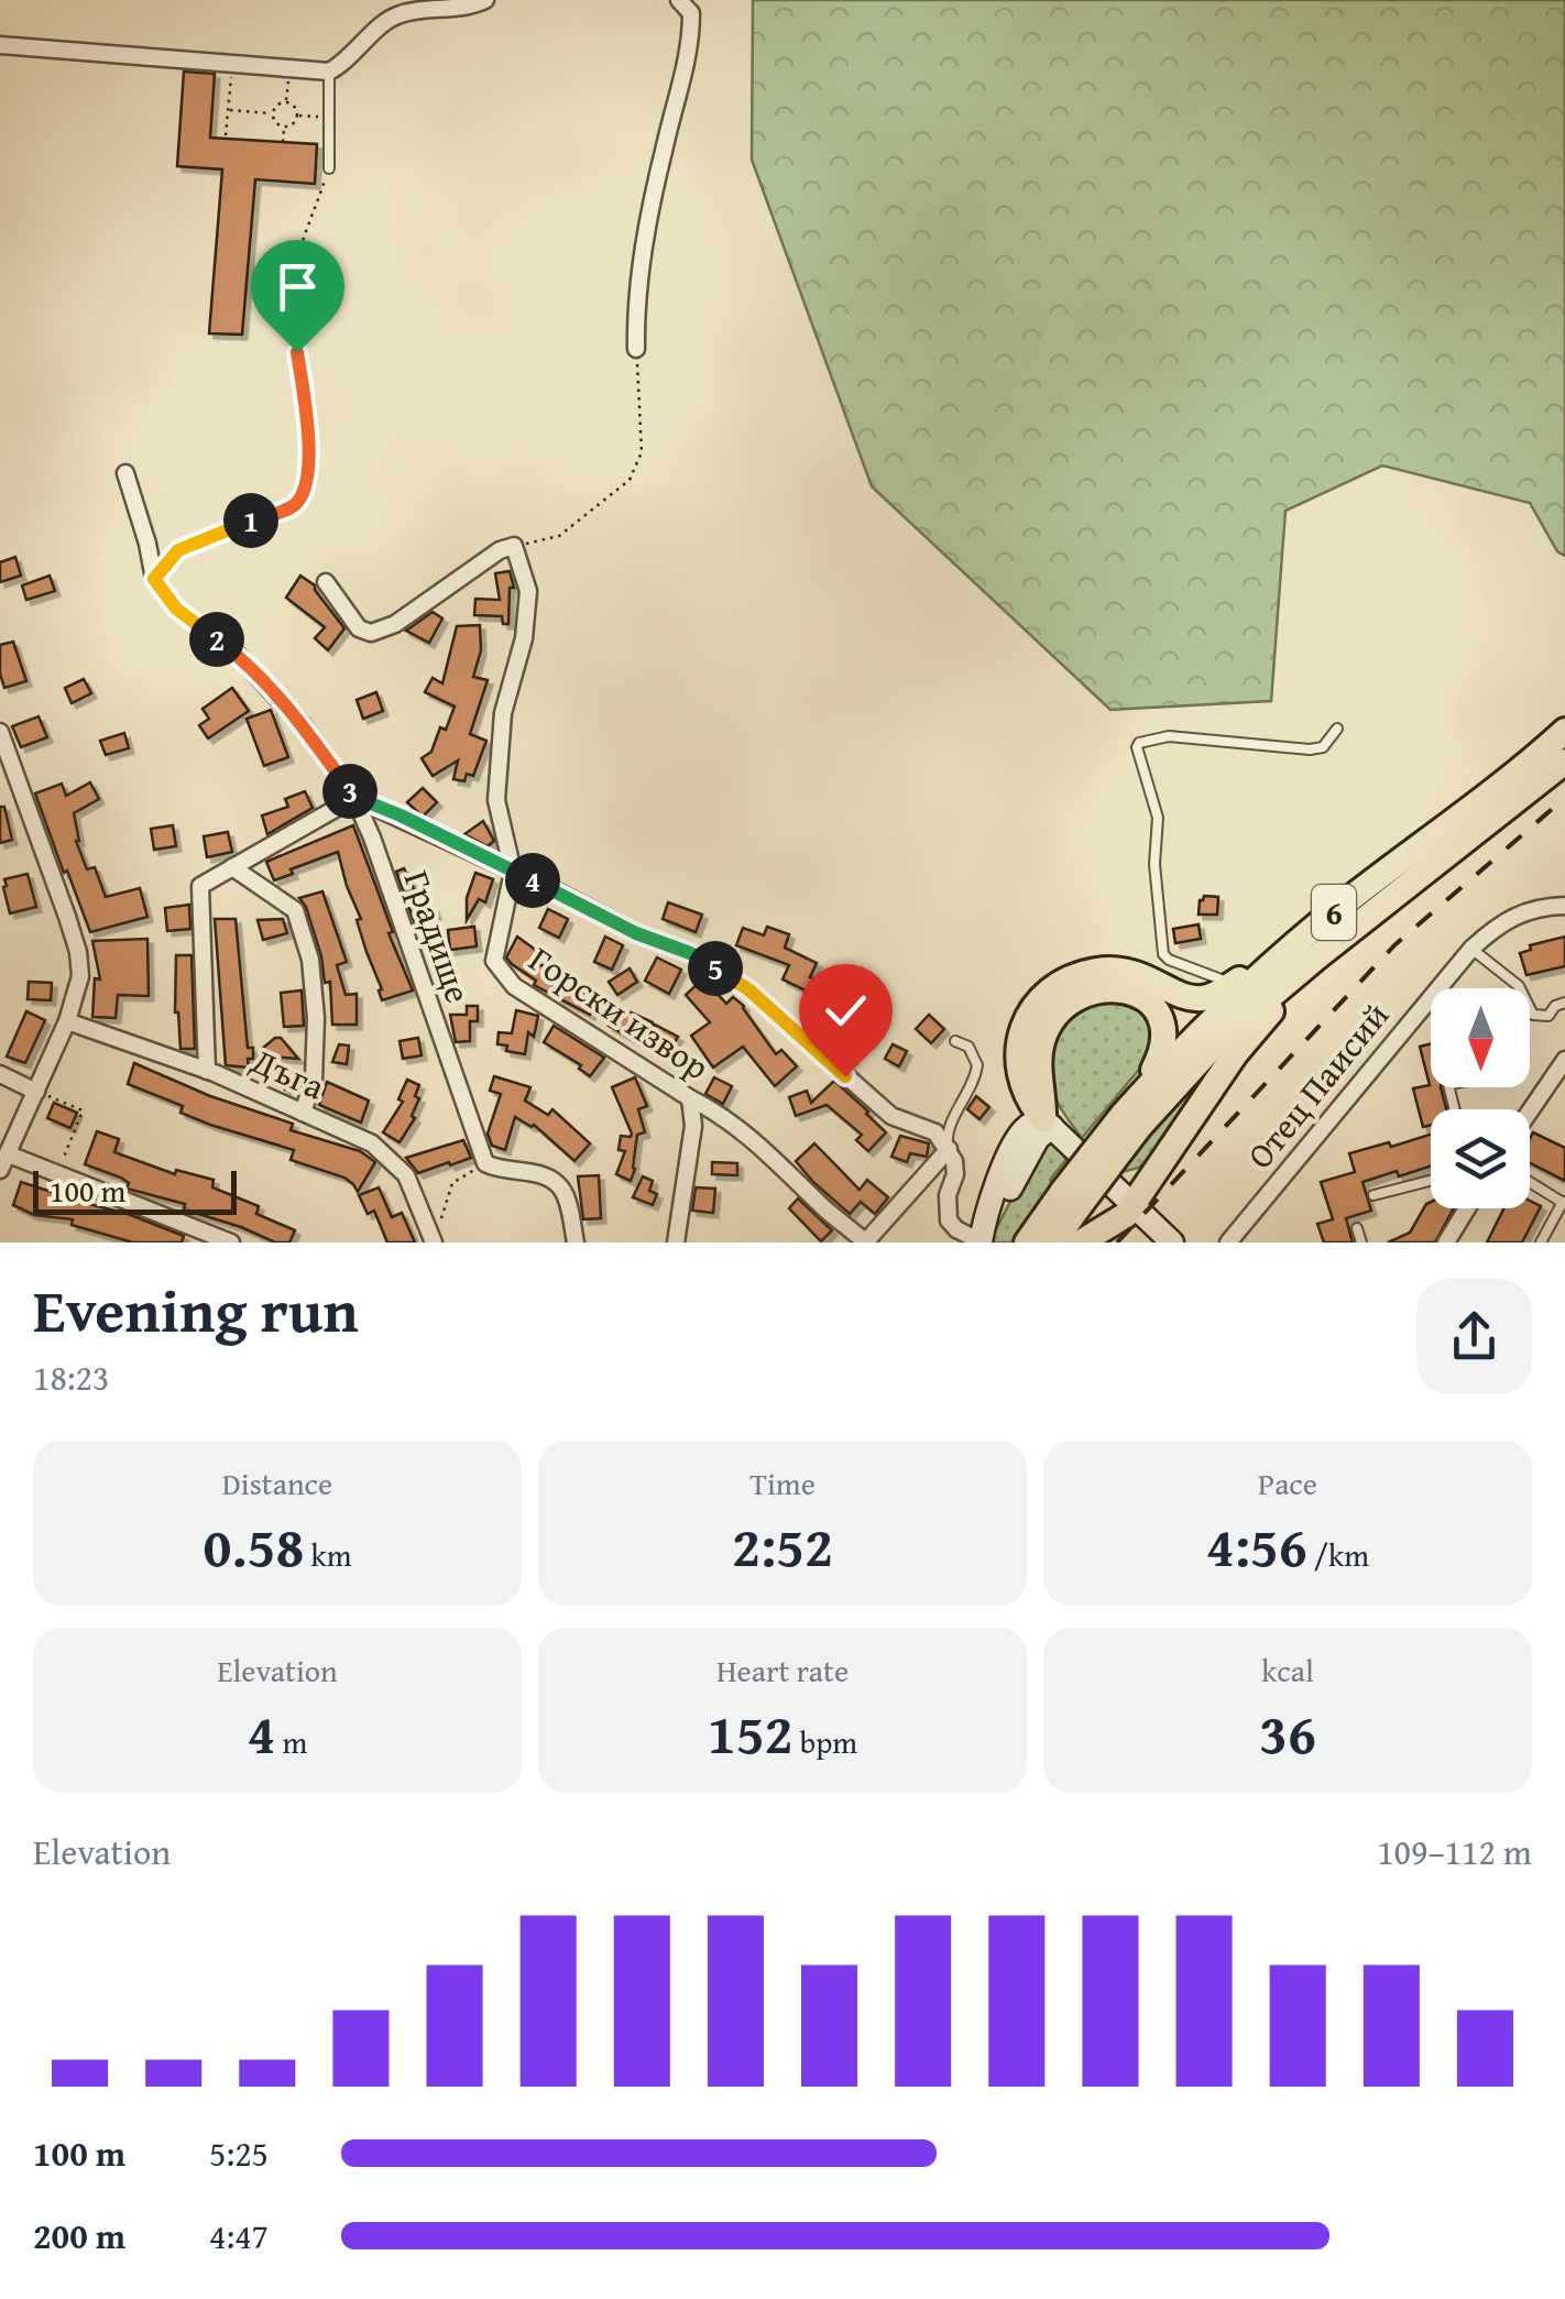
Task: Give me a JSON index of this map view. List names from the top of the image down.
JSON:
{
  "streets": {
    "highway": ["6"],
    "street": [
      "Градище",
      "Горски извор",
      "Дъга",
      "Отец Паисий"
    ]
  },
  "scale_bar": "100 m",
  "north": "bottom",
  "page": {
    "pins": [
      "1",
      "2",
      "3",
      "4",
      "5"
    ],
    "scale": "100 m",
    "heading": ["Evening run", "18:23"],
    "stats": [
      ["Distance", "0.58 km"],
      ["Time", "2:52"],
      ["Pace", "4:56 /km"],
      ["Elevation", "4 m"],
      ["Heart rate", "152 bpm"],
      ["kcal", "36"]
    ],
    "chart": ["Elevation", "109–112 m"],
    "list": [
      {
        "name": "100 m",
        "note": "5:25"
      },
      {
        "name": "200 m",
        "note": "4:47"
      }
    ]
  }
}
